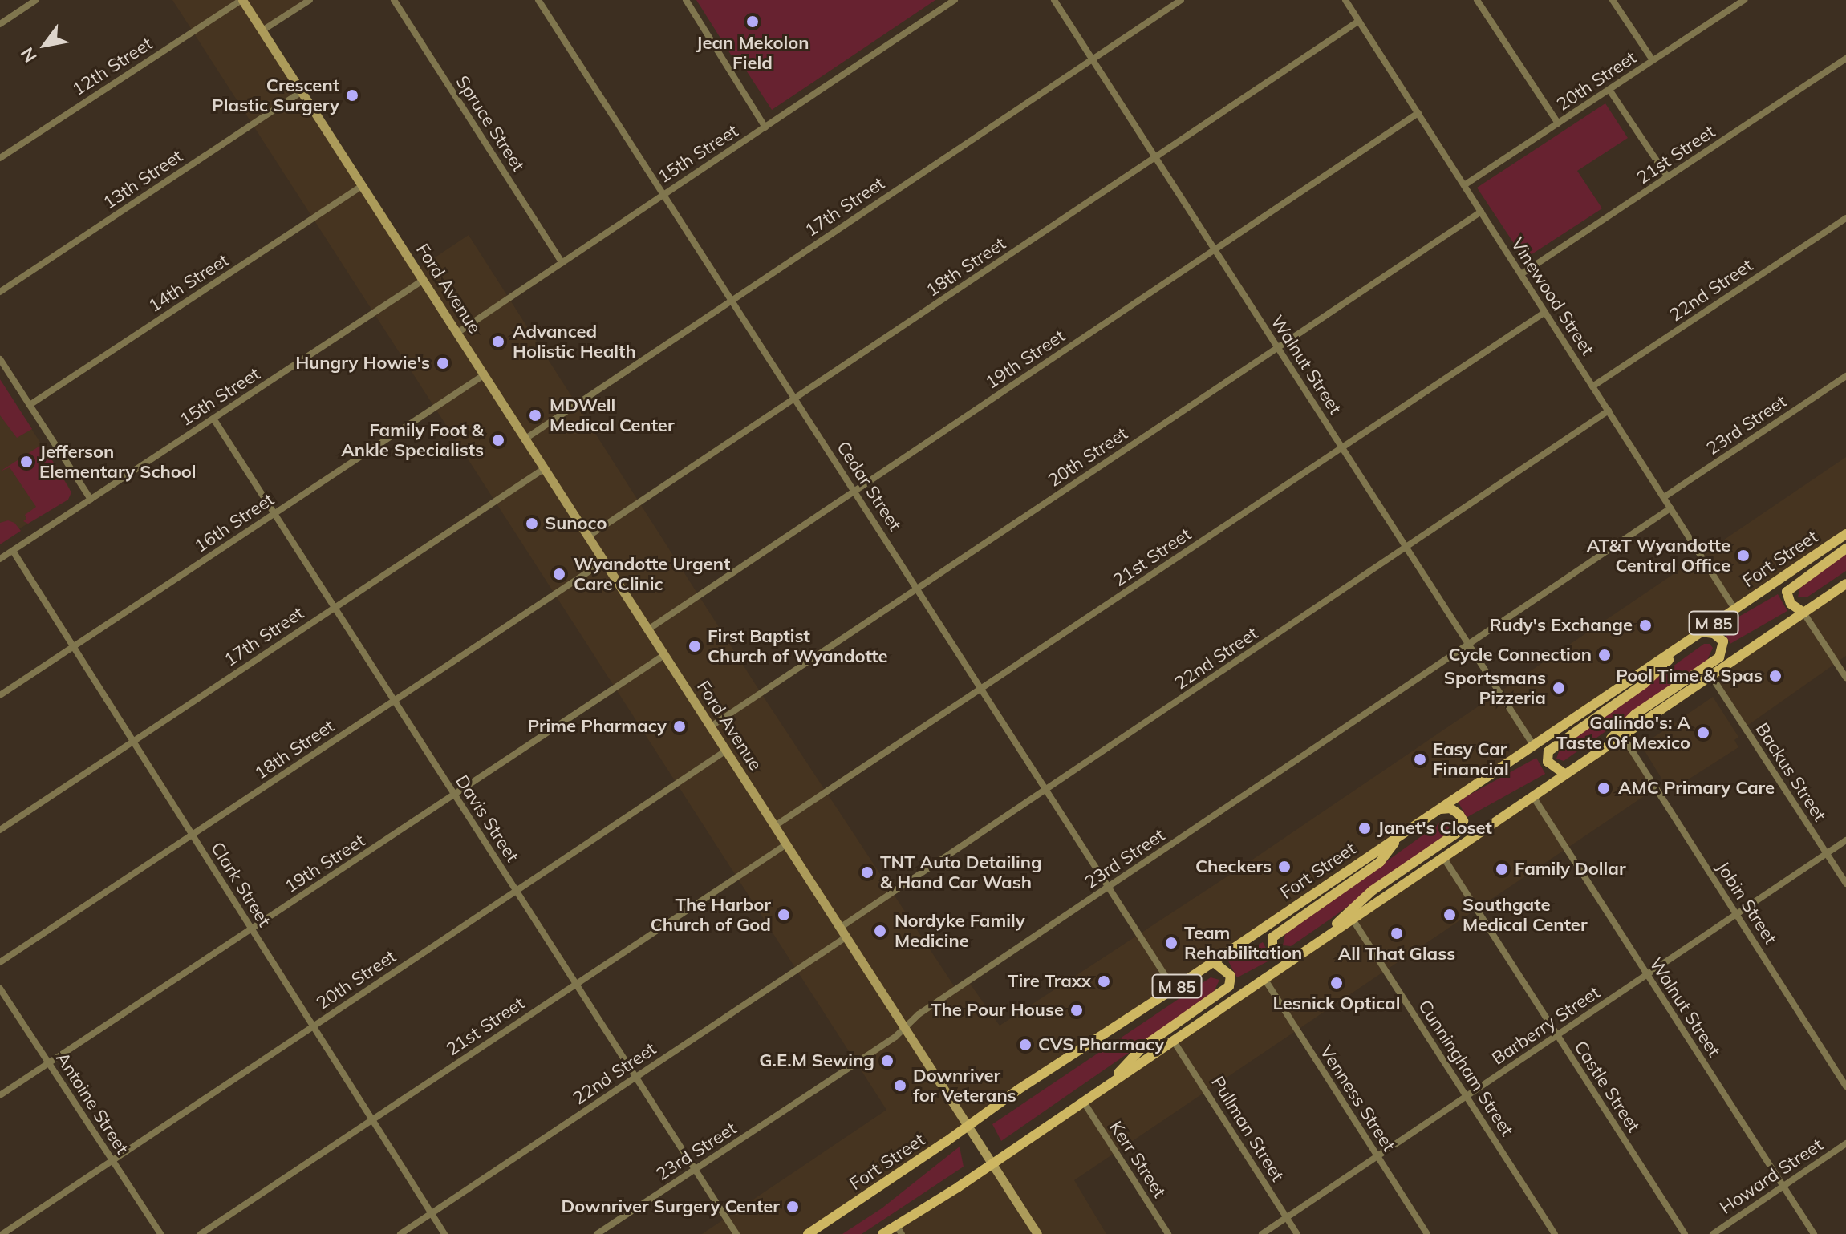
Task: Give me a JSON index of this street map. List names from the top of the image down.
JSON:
{
  "streets": {
    "main road": ["Ford Avenue", "Fort Street", "M 85"],
    "street": [
      "12th Street",
      "20th Street",
      "Spruce Street",
      "15th Street",
      "21st Street",
      "13th Street",
      "17th Street",
      "18th Street",
      "14th Street",
      "22nd Street",
      "Vinewood Street",
      "19th Street",
      "Walnut Street",
      "23rd Street",
      "Cedar Street",
      "16th Street",
      "Backus Street",
      "Davis Street",
      "Clark Street",
      "Jobin Street",
      "Barberry Street",
      "Cunningham Street",
      "Castle Street",
      "Venness Street",
      "Antoine Street",
      "Pullman Street",
      "Kerr Street",
      "Howard Street"
    ]
  },
  "crossings": [
    ["12th Street", "Ford Avenue"],
    ["20th Street", "Ford Avenue"],
    ["20th Street", "Vinewood Street"],
    ["20th Street", "Walnut Street"],
    ["20th Street", "Cedar Street"],
    ["20th Street", "Davis Street"],
    ["20th Street", "Clark Street"],
    ["20th Street", "Antoine Street"],
    ["Spruce Street", "15th Street"],
    ["15th Street", "Ford Avenue"],
    ["15th Street", "Cedar Street"],
    ["15th Street", "Davis Street"],
    ["15th Street", "Clark Street"],
    ["21st Street", "Ford Avenue"],
    ["21st Street", "Vinewood Street"],
    ["21st Street", "Walnut Street"],
    ["21st Street", "Cedar Street"],
    ["21st Street", "Davis Street"],
    ["21st Street", "Clark Street"],
    ["13th Street", "Ford Avenue"],
    ["17th Street", "Ford Avenue"],
    ["17th Street", "Walnut Street"],
    ["17th Street", "Cedar Street"],
    ["17th Street", "Davis Street"],
    ["17th Street", "Clark Street"],
    ["18th Street", "Ford Avenue"],
    ["18th Street", "Vinewood Street"],
    ["18th Street", "Walnut Street"],
    ["18th Street", "Cedar Street"],
    ["18th Street", "Davis Street"],
    ["18th Street", "Clark Street"],
    ["14th Street", "Ford Avenue"],
    ["Ford Avenue", "22nd Street"],
    ["Ford Avenue", "19th Street"],
    ["Ford Avenue", "23rd Street"],
    ["Ford Avenue", "16th Street"],
    ["Ford Avenue", "Fort Street"],
    ["Ford Avenue", "M 85"],
    ["22nd Street", "Vinewood Street"],
    ["22nd Street", "Walnut Street"],
    ["22nd Street", "Cedar Street"],
    ["22nd Street", "Davis Street"],
    ["22nd Street", "Clark Street"],
    ["Vinewood Street", "19th Street"],
    ["Vinewood Street", "23rd Street"],
    ["Vinewood Street", "Fort Street"],
    ["19th Street", "Walnut Street"],
    ["19th Street", "Cedar Street"],
    ["19th Street", "Davis Street"],
    ["19th Street", "Clark Street"],
    ["19th Street", "Antoine Street"],
    ["Walnut Street", "23rd Street"],
    ["Walnut Street", "Fort Street"],
    ["Walnut Street", "M 85"],
    ["Walnut Street", "Barberry Street"],
    ["Walnut Street", "Howard Street"],
    ["23rd Street", "Cedar Street"],
    ["23rd Street", "Davis Street"],
    ["Cedar Street", "Fort Street"],
    ["16th Street", "Davis Street"],
    ["16th Street", "Clark Street"],
    ["M 85", "Backus Street"],
    ["M 85", "Jobin Street"],
    ["M 85", "Cunningham Street"],
    ["M 85", "Castle Street"],
    ["M 85", "Venness Street"],
    ["M 85", "Pullman Street"],
    ["M 85", "Kerr Street"],
    ["Backus Street", "Barberry Street"],
    ["Jobin Street", "Barberry Street"],
    ["Barberry Street", "Cunningham Street"],
    ["Barberry Street", "Castle Street"],
    ["Barberry Street", "Venness Street"],
    ["Barberry Street", "Pullman Street"]
  ],
  "places": [
    "Jean Mekolon Field",
    "Crescent Plastic Surgery",
    "Advanced Holistic Health",
    "Hungry Howie's",
    "MDWell Medical Center",
    "Family Foot & Ankle Specialists",
    "Jefferson Elementary School",
    "Sunoco",
    "AT&T Wyandotte Central Office",
    "Wyandotte Urgent Care Clinic",
    "Rudy's Exchange",
    "First Baptist Church of Wyandotte",
    "Cycle Connection",
    "Pool Time & Spas",
    "Sportsmans Pizzeria",
    "Prime Pharmacy",
    "Galindo's: A Taste Of Mexico",
    "Easy Car Financial",
    "AMC Primary Care",
    "Janet's Closet",
    "Checkers",
    "Family Dollar",
    "TNT Auto Detailing & Hand Car Wash",
    "The Harbor Church of God",
    "Southgate Medical Center",
    "Nordyke Family Medicine",
    "All That Glass",
    "Team Rehabilitation",
    "Tire Traxx",
    "Lesnick Optical",
    "The Pour House",
    "CVS Pharmacy",
    "G.E.M Sewing",
    "Downriver for Veterans",
    "Downriver Surgery Center"
  ],
  "north": "bottom left"
}
